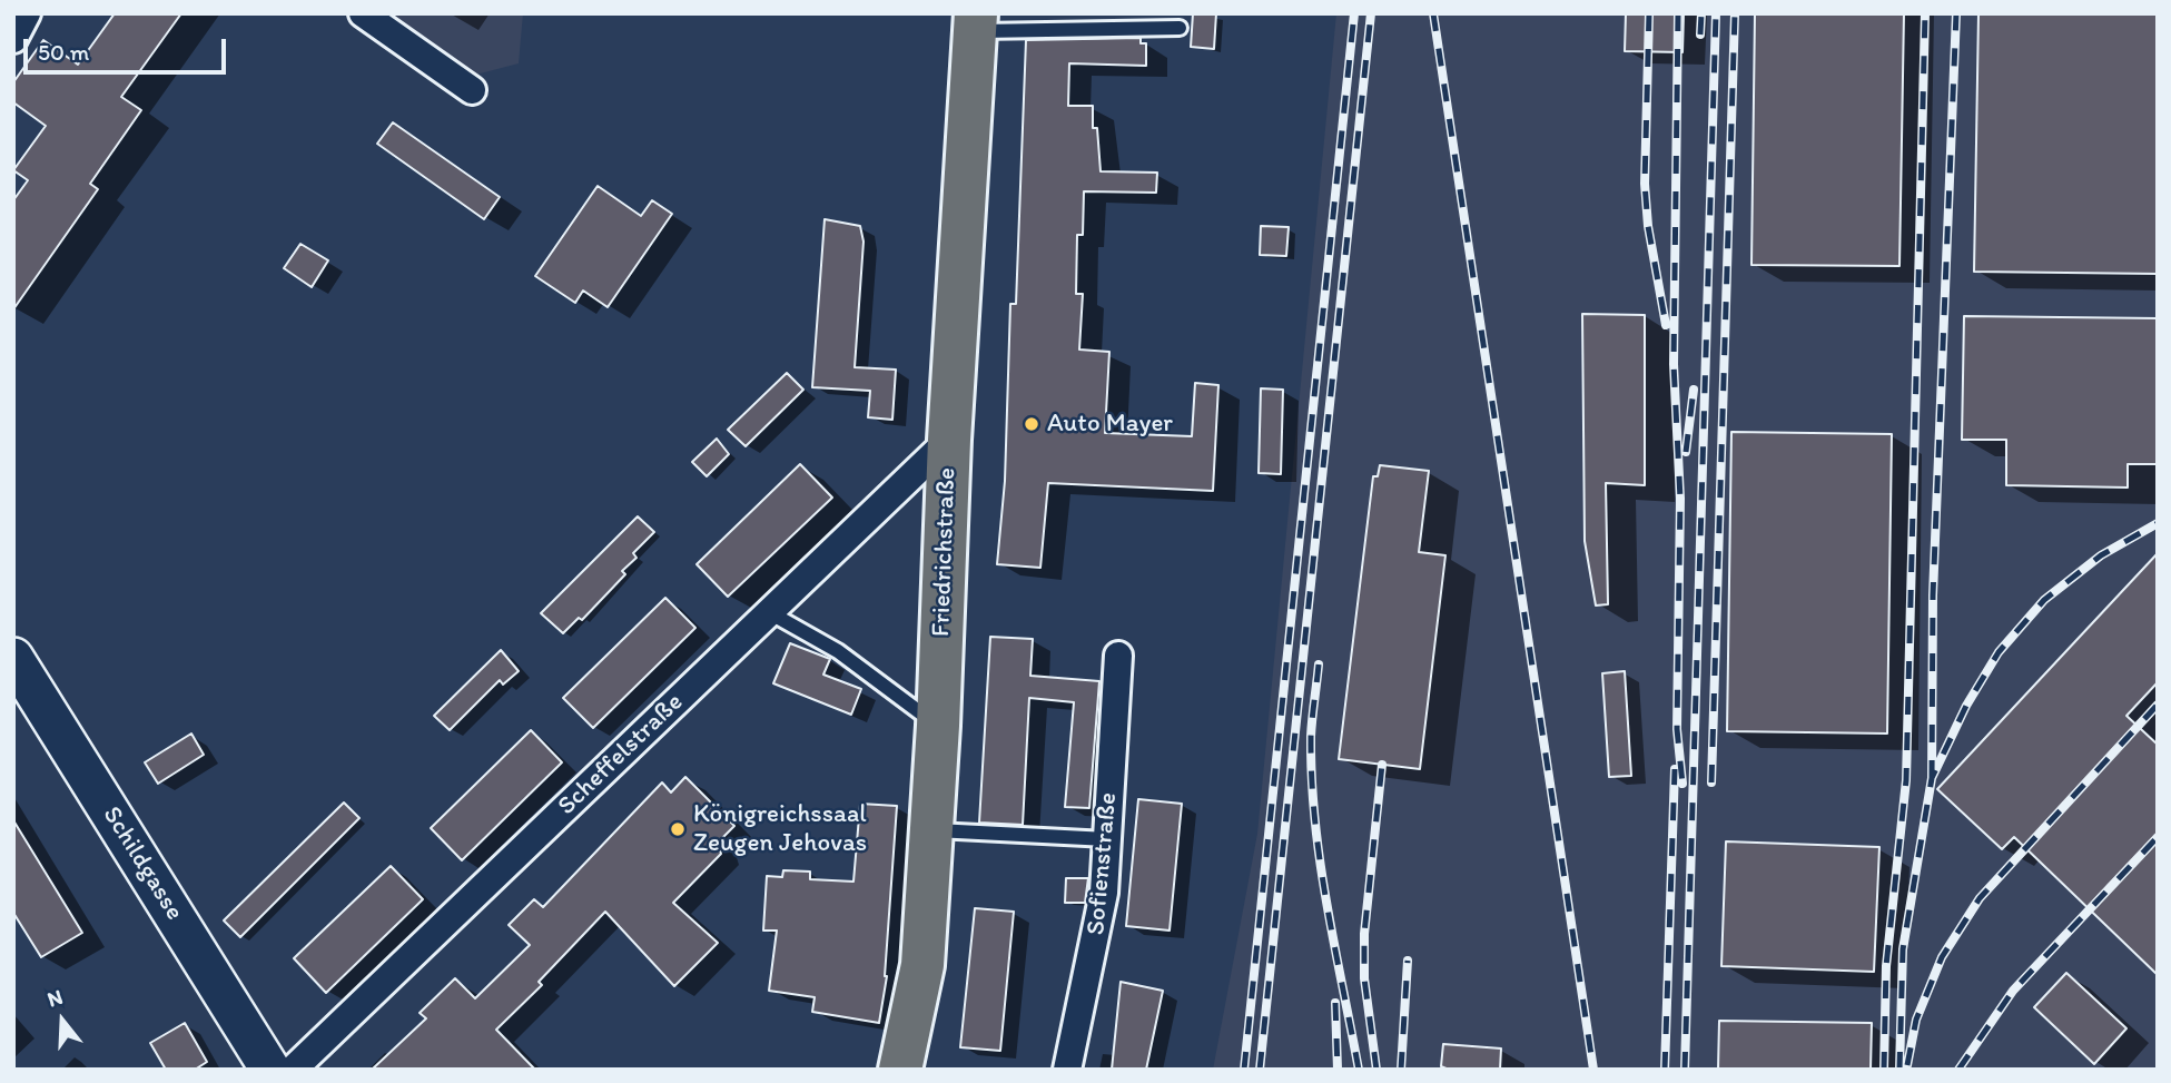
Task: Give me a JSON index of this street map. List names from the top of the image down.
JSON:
{
  "streets": {
    "main road": ["Friedrichstraße"],
    "street": ["Scheffelstraße", "Schildgasse", "Sofienstraße"]
  },
  "crossings": [
    ["Friedrichstraße", "Scheffelstraße"]
  ],
  "places": ["Auto Mayer", "Königreichssaal Zeugen Jehovas"],
  "scale_bar": "50 m",
  "north": "top"
}
